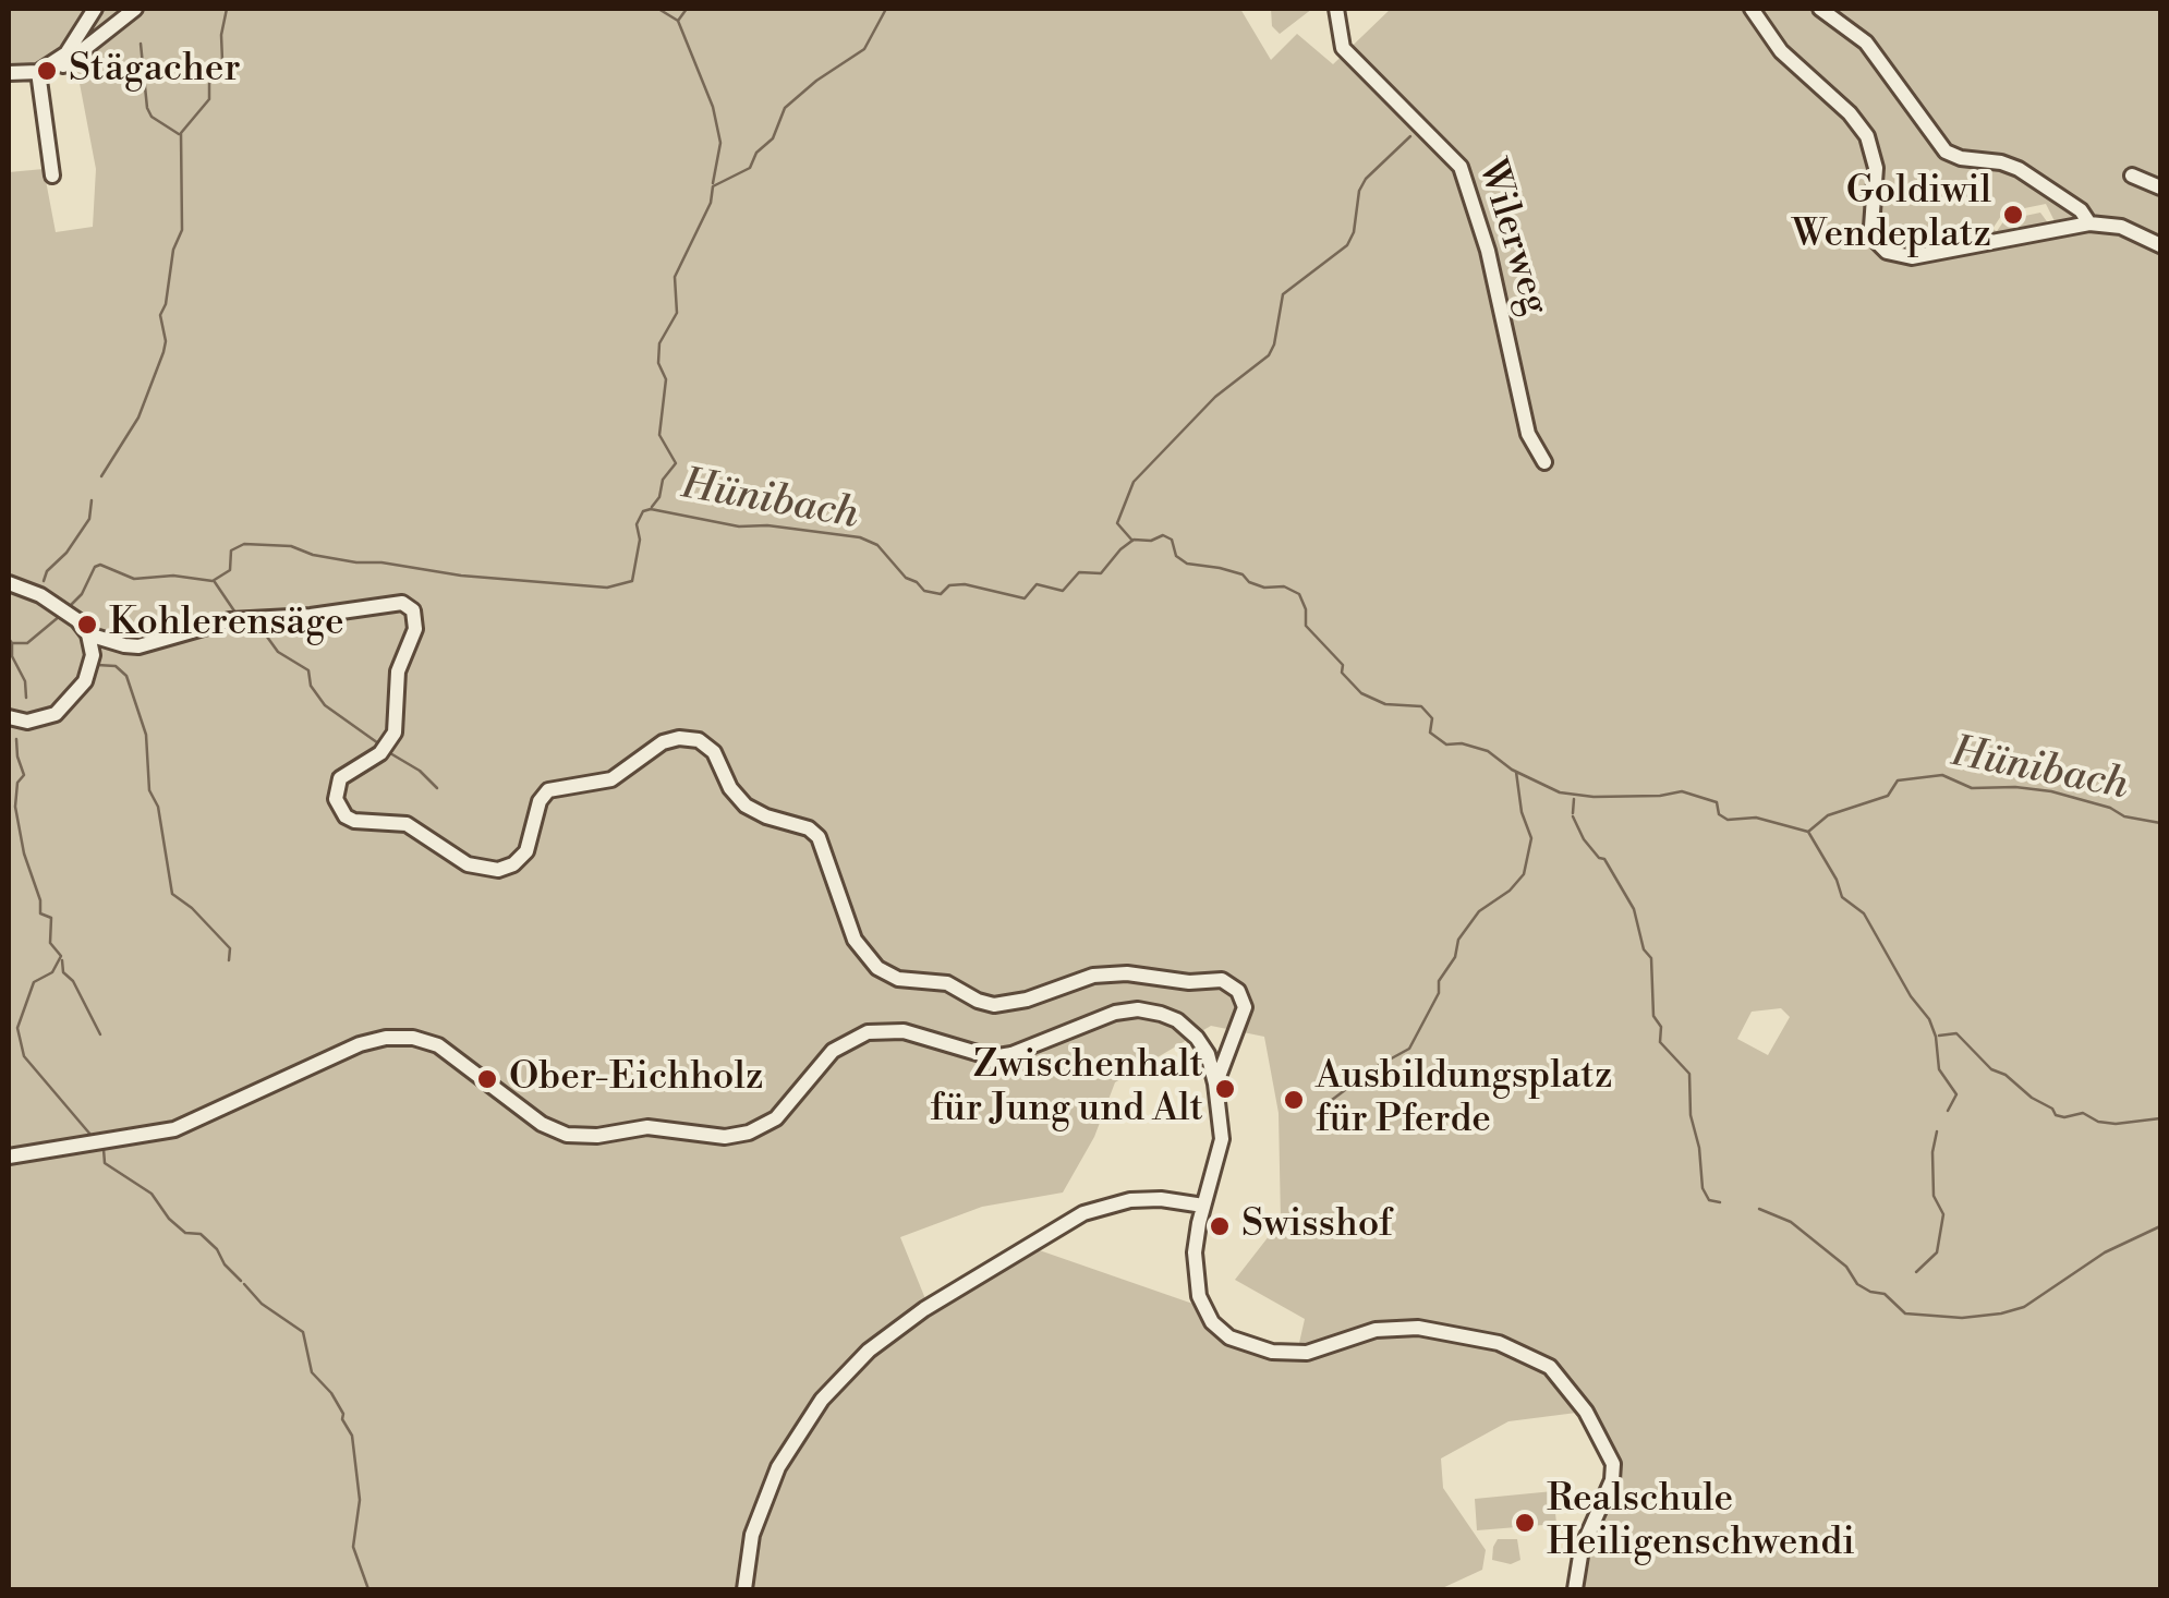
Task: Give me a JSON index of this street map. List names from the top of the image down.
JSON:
{
  "streets": {
    "street": ["Wilerweg"]
  },
  "water": ["Hünibach"],
  "places": [
    "Stägacher",
    "Goldiwil Wendeplatz",
    "Kohlerensäge",
    "Ober-Eichholz",
    "Zwischenhalt für Jung und Alt",
    "Ausbildungsplatz für Pferde",
    "Swisshof",
    "Realschule Heiligenschwendi"
  ]
}
